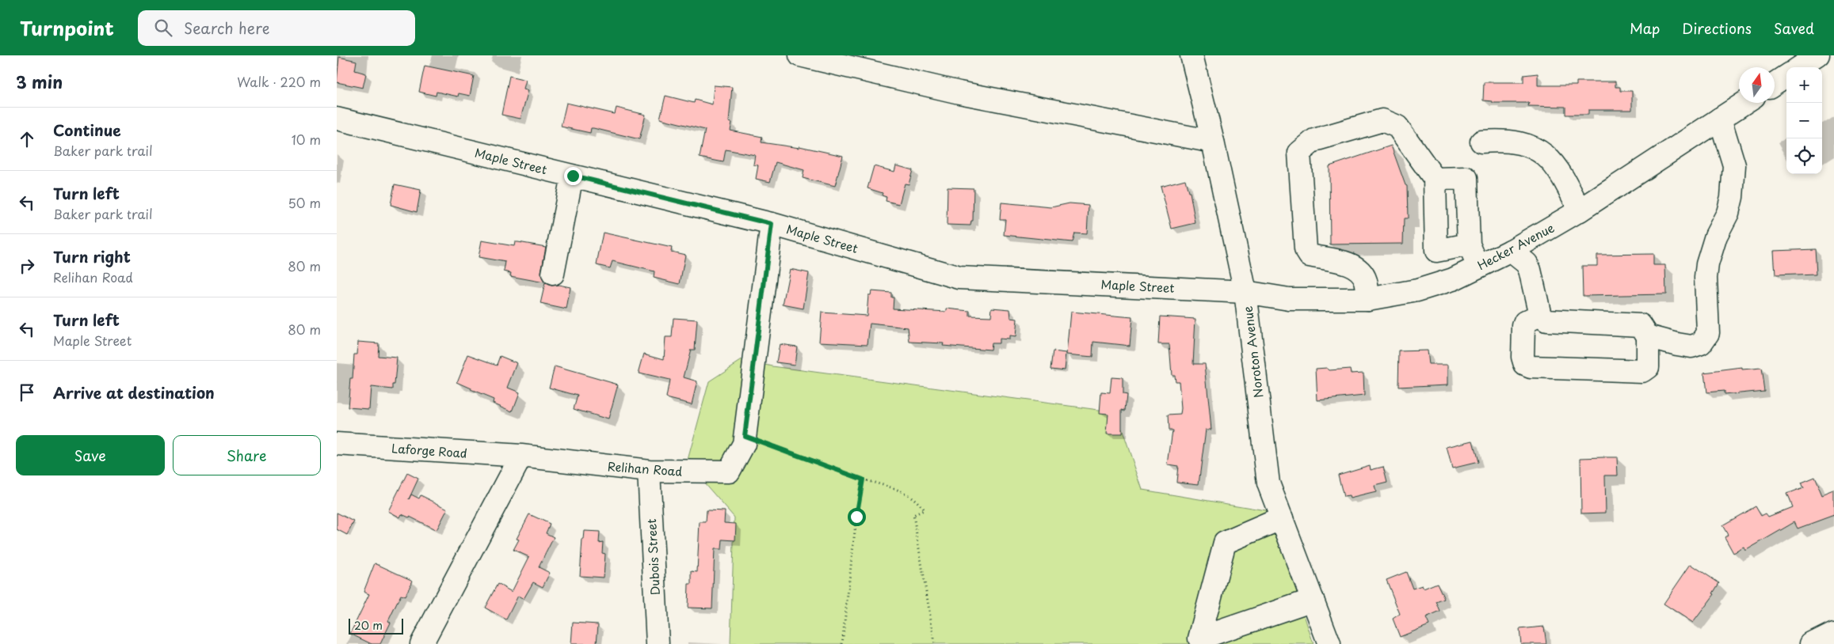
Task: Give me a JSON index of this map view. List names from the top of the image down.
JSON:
{
  "streets": {
    "main road": [
      "Maple Street",
      "Hecker Avenue",
      "Noroton Avenue",
      "Laforge Road",
      "Relihan Road",
      "Dubois Street"
    ]
  },
  "crossings": [
    ["Maple Street", "Hecker Avenue"],
    ["Maple Street", "Noroton Avenue"],
    ["Maple Street", "Relihan Road"],
    ["Hecker Avenue", "Noroton Avenue"],
    ["Laforge Road", "Relihan Road"],
    ["Relihan Road", "Dubois Street"]
  ],
  "scale_bar": "20 m",
  "north": "top",
  "page": {
    "header": "Turnpoint",
    "search": "Search here",
    "nav": ["Map", "Directions", "Saved"],
    "heading": ["3 min", "Walk · 220 m"],
    "map_buttons": ["+", "−"],
    "list": [
      ["Continue", "Baker park trail", "10 m"],
      ["Turn left", "Baker park trail", "50 m"],
      ["Turn right", "Relihan Road", "80 m"],
      ["Turn left", "Maple Street", "80 m"],
      "Arrive at destination"
    ],
    "buttons": ["Save", "Share"],
    "scale": "20 m"
  }
}
